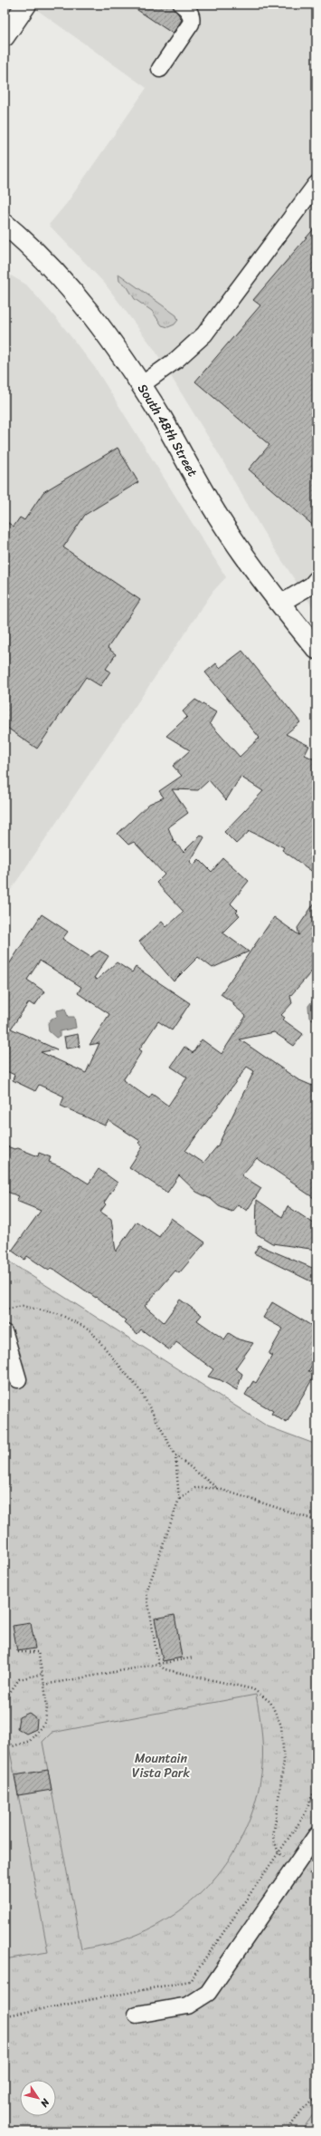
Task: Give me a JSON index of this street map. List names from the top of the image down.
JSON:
{
  "streets": {
    "main road": ["South 48th Street"]
  },
  "parks": ["Mountain Vista Park"],
  "north": "bottom right"
}
